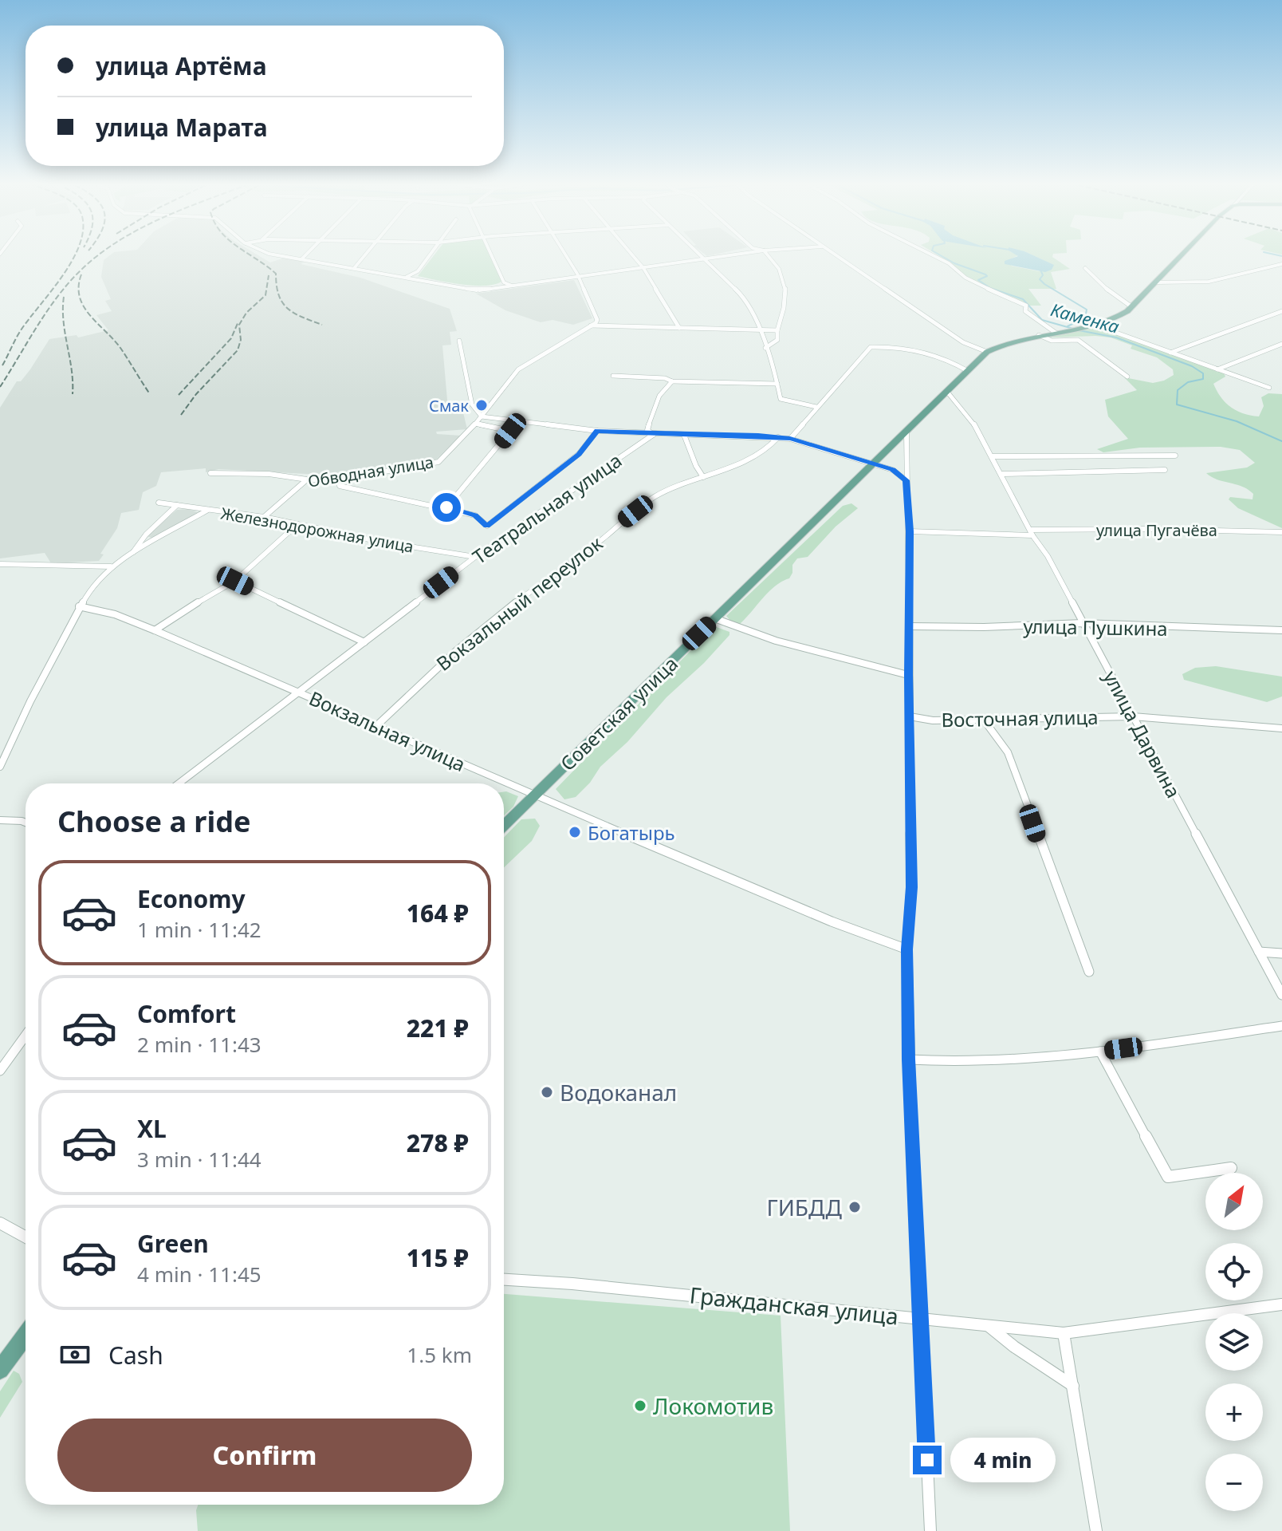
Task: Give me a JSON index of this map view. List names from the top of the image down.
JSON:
{
  "streets": {
    "main road": ["Советская улица"],
    "street": [
      "Обводная улица",
      "Театральная улица",
      "Железнодорожная улица",
      "улица Пугачёва",
      "Вокзальный переулок",
      "улица Пушкина",
      "Восточная улица",
      "Вокзальная улица",
      "улица Дарвина",
      "Гражданская улица"
    ]
  },
  "crossings": [
    ["Обводная улица", "Железнодорожная улица"],
    ["Театральная улица", "Железнодорожная улица"],
    ["Театральная улица", "Вокзальная улица"],
    ["улица Пугачёва", "улица Дарвина"],
    ["Вокзальный переулок", "Вокзальная улица"],
    ["улица Пушкина", "улица Дарвина"],
    ["Советская улица", "Вокзальная улица"],
    ["Советская улица", "улица Дарвина"],
    ["Восточная улица", "улица Дарвина"]
  ],
  "water": ["Каменка"],
  "places": [
    "Смак",
    "Богатырь",
    "Водоканал",
    "ГИБДД",
    "Локомотив"
  ],
  "north": "top right",
  "page": {
    "banner": ["улица Артёма", "улица Марата"],
    "heading": "Choose a ride",
    "list": [
      {
        "name": "Economy",
        "note": "1 min · 11:42",
        "value": "164 ₽"
      },
      {
        "name": "Comfort",
        "note": "2 min · 11:43",
        "value": "221 ₽"
      },
      {
        "name": "XL",
        "note": "3 min · 11:44",
        "value": "278 ₽"
      },
      {
        "name": "Green",
        "note": "4 min · 11:45",
        "value": "115 ₽"
      }
    ],
    "map_buttons": ["+", "−"],
    "pay": ["Cash", "1.5 km"],
    "buttons": "Confirm",
    "bubble": "4 min"
  }
}
